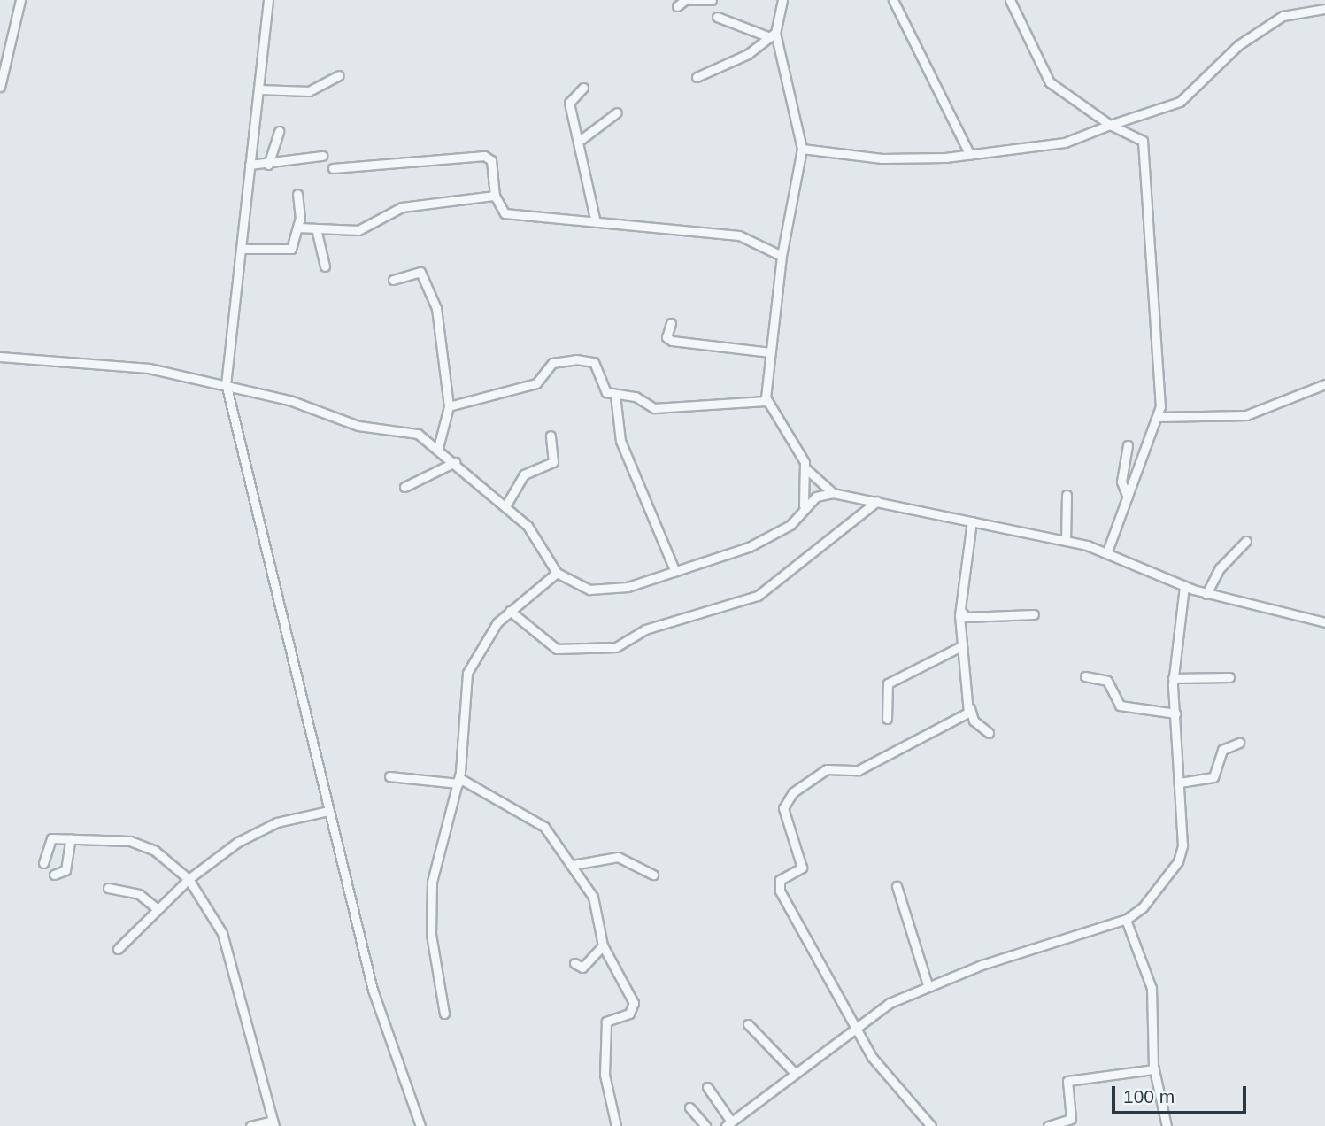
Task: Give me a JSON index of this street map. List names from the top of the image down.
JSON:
{
  "scale_bar": "100 m"
}
